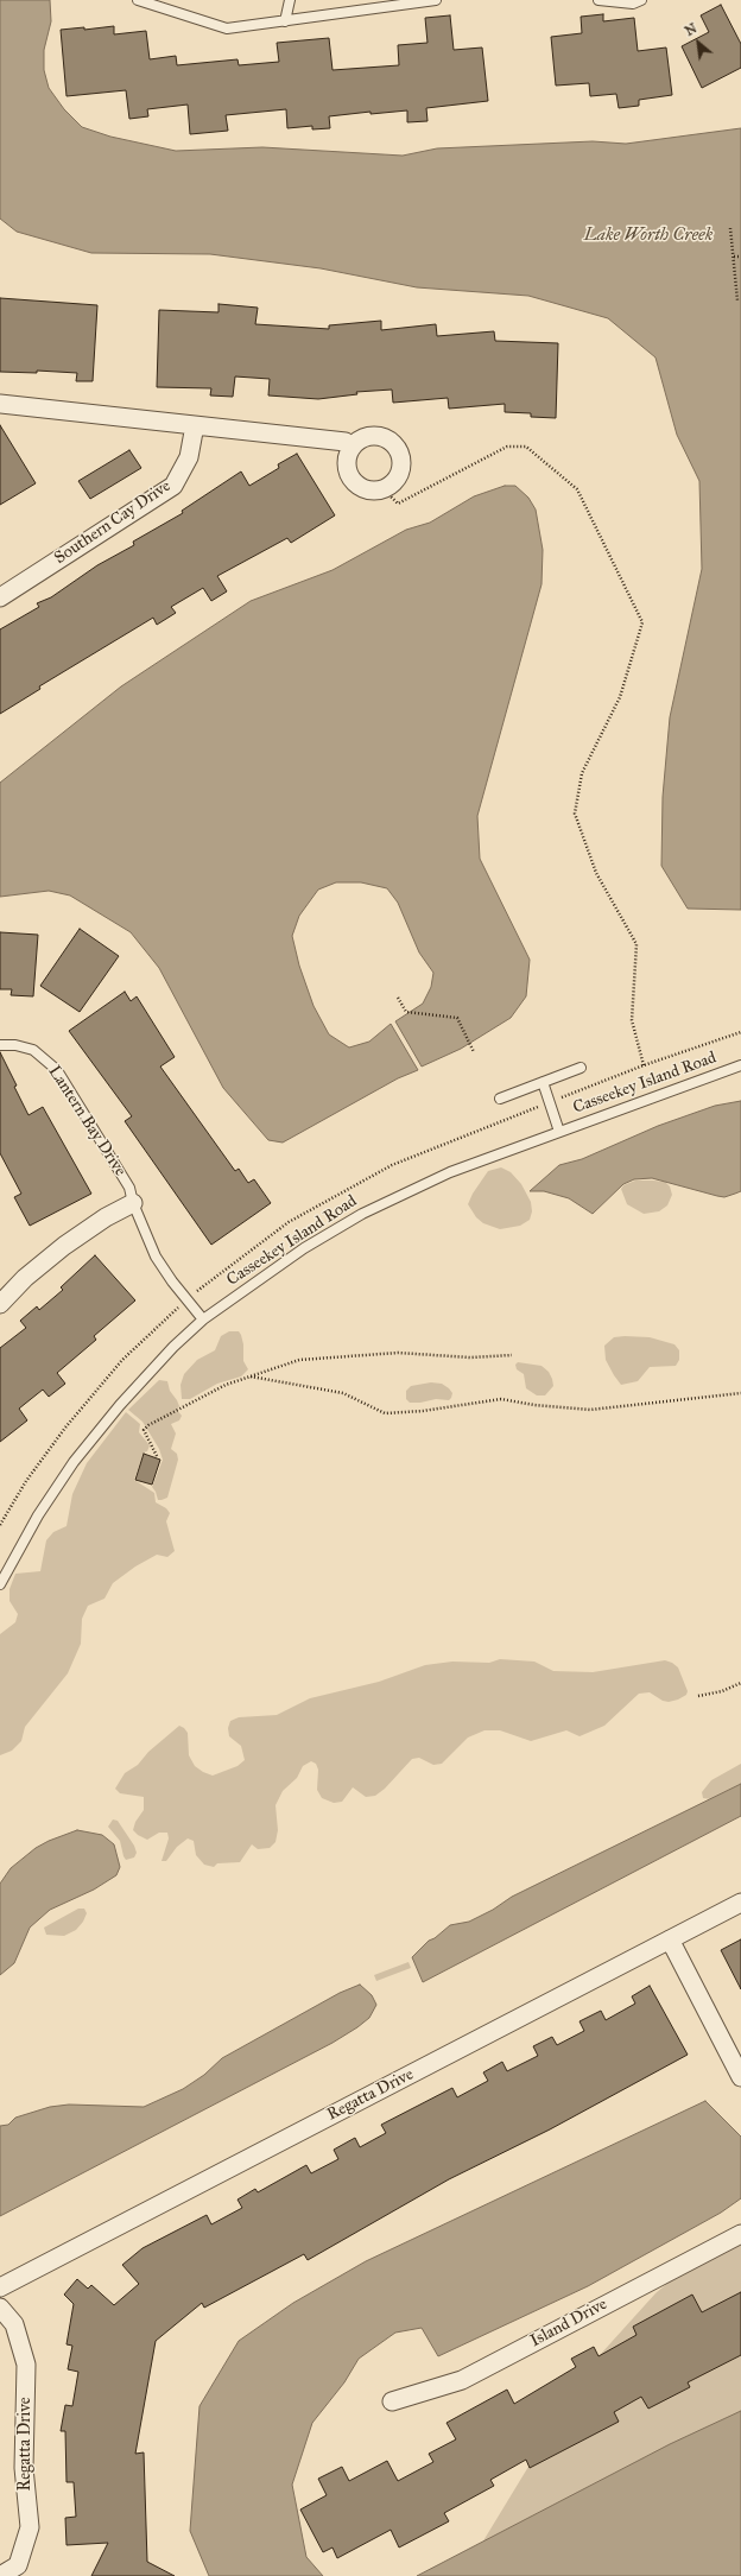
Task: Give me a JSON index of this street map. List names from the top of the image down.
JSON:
{
  "streets": {
    "street": ["Southern Cay Drive", "Regatta Drive", "Island Drive"],
    "lane": ["Casseekey Island Road", "Lantern Bay Drive"]
  },
  "crossings": [
    ["Casseekey Island Road", "Lantern Bay Drive"]
  ],
  "water": ["Lake Worth Creek"],
  "north": "top left"
}
